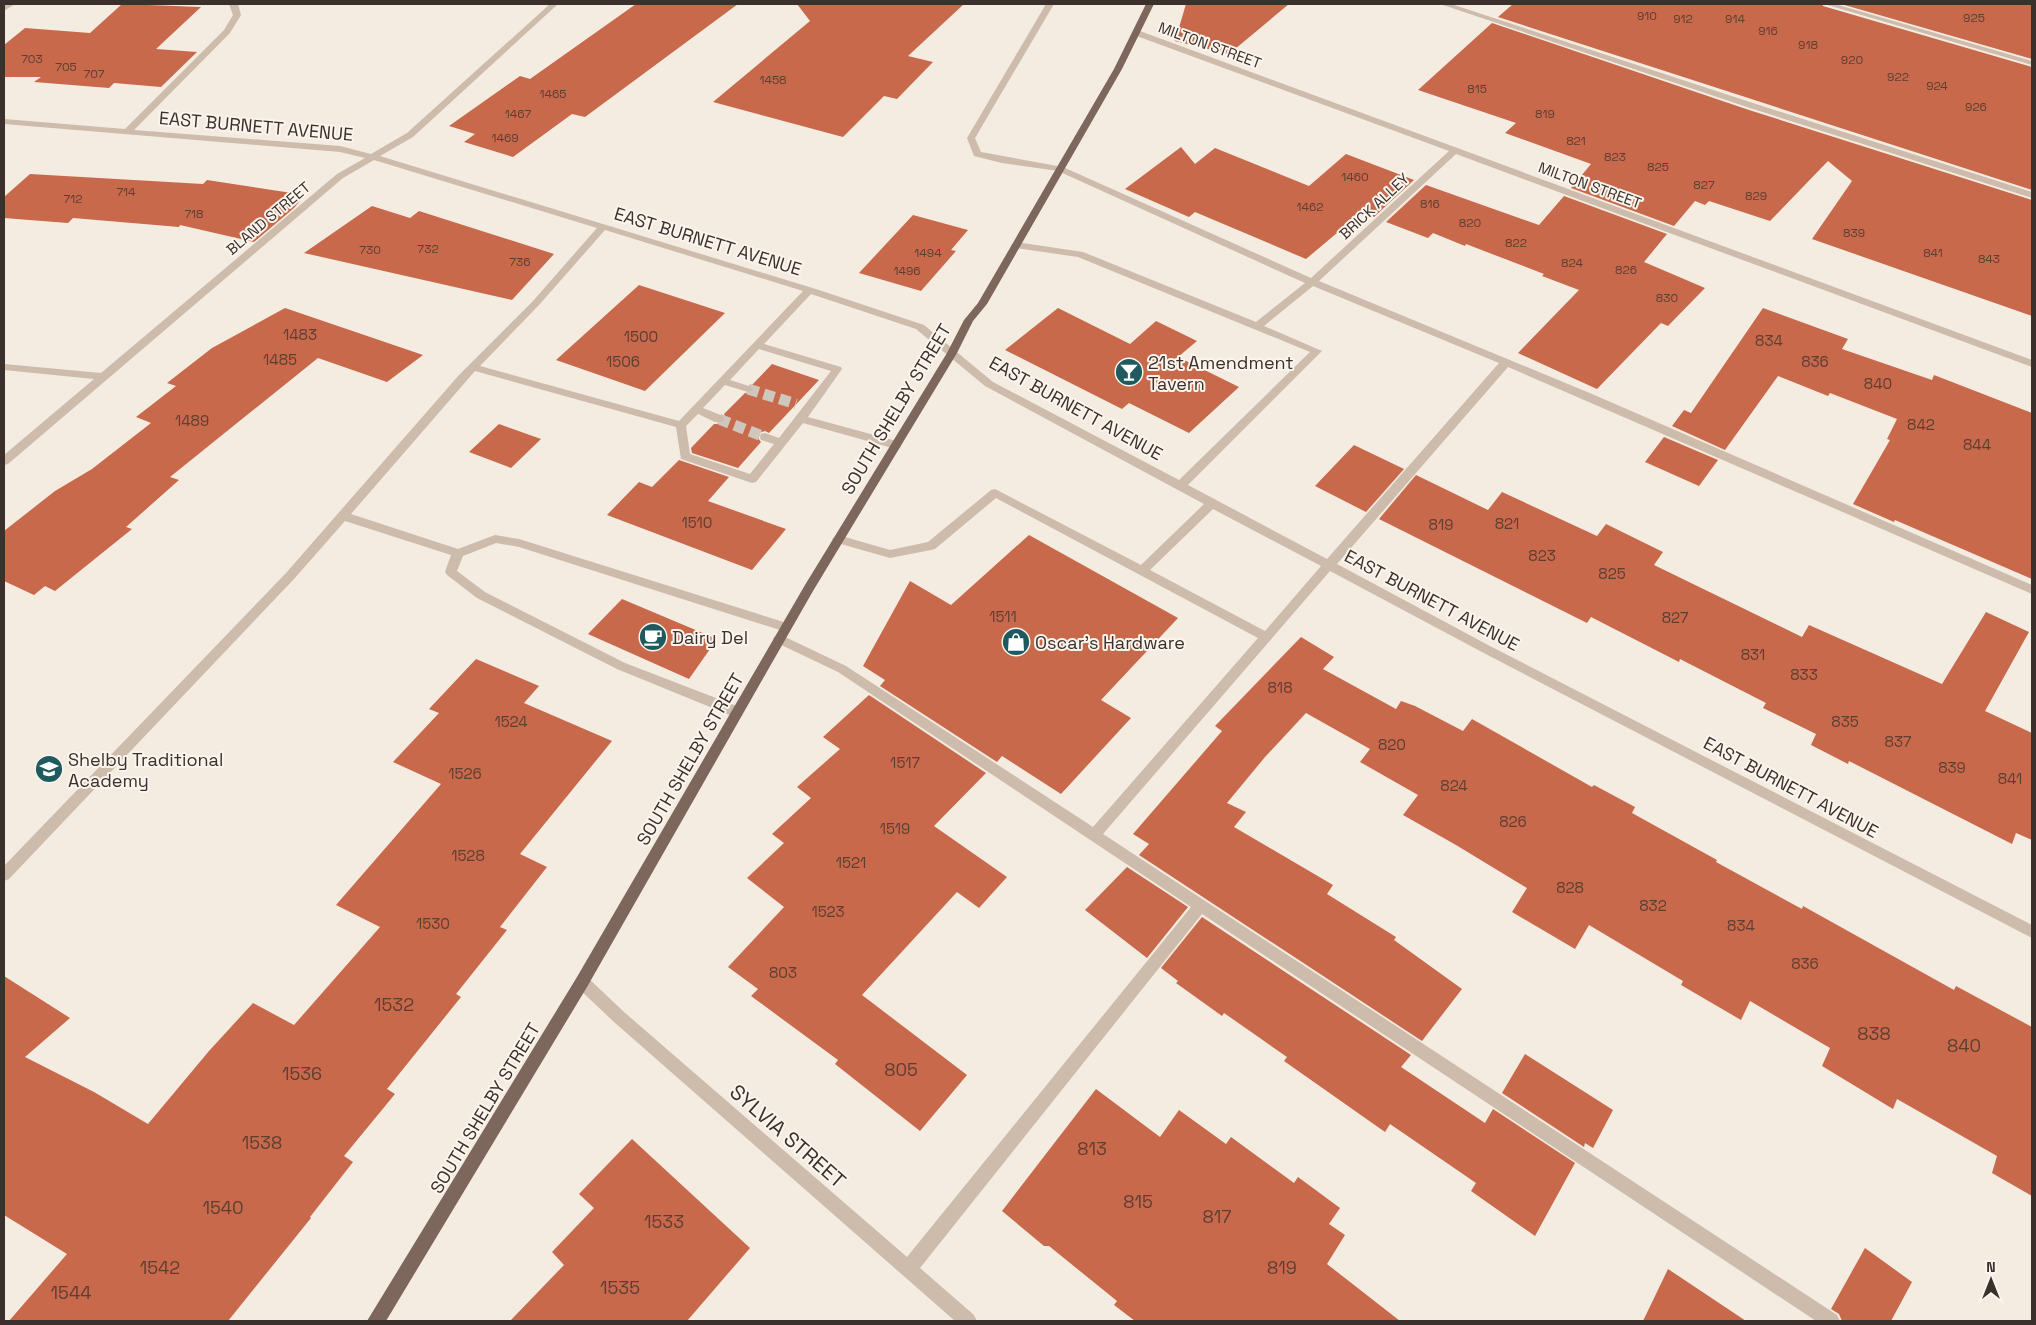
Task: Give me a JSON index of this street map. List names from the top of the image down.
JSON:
{
  "streets": {
    "main road": ["SOUTH SHELBY STREET"],
    "street": [
      "MILTON STREET",
      "EAST BURNETT AVENUE",
      "BRICK ALLEY",
      "BLAND STREET",
      "SYLVIA STREET"
    ]
  },
  "crossings": [
    ["MILTON STREET", "BRICK ALLEY"],
    ["MILTON STREET", "SOUTH SHELBY STREET"],
    ["EAST BURNETT AVENUE", "BLAND STREET"],
    ["EAST BURNETT AVENUE", "SOUTH SHELBY STREET"],
    ["SOUTH SHELBY STREET", "SYLVIA STREET"]
  ],
  "places": {
    "bar": ["21st Amendment Tavern"],
    "cafe": ["Dairy Del"],
    "shop": ["Oscar's Hardware"],
    "school or university": ["Shelby Traditional Academy"]
  },
  "house_numbers": [
    "910",
    "925",
    "912",
    "914",
    "916",
    "918",
    "703",
    "920",
    "705",
    "707",
    "922",
    "1458",
    "924",
    "815",
    "1465",
    "926",
    "1467",
    "819",
    "1469",
    "821",
    "823",
    "825",
    "1460",
    "827",
    "714",
    "829",
    "712",
    "816",
    "1462",
    "718",
    "820",
    "839",
    "822",
    "732",
    "730",
    "1494",
    "841",
    "843",
    "736",
    "824",
    "826",
    "1496",
    "830",
    "1483",
    "1500",
    "834",
    "1485",
    "1506",
    "836",
    "840",
    "1489",
    "842",
    "844",
    "1510",
    "821",
    "819",
    "823",
    "825",
    "1511",
    "827",
    "831",
    "833",
    "818",
    "1524",
    "835",
    "837",
    "820",
    "1517",
    "839",
    "1526",
    "841",
    "824",
    "826",
    "1519",
    "1528",
    "1521",
    "828",
    "832",
    "1523",
    "1530",
    "834",
    "836",
    "803",
    "1532",
    "838",
    "840",
    "805",
    "1536",
    "1538",
    "813",
    "815",
    "1540",
    "817",
    "1533",
    "1542",
    "819",
    "1535",
    "1544"
  ],
  "north": "top"
}
